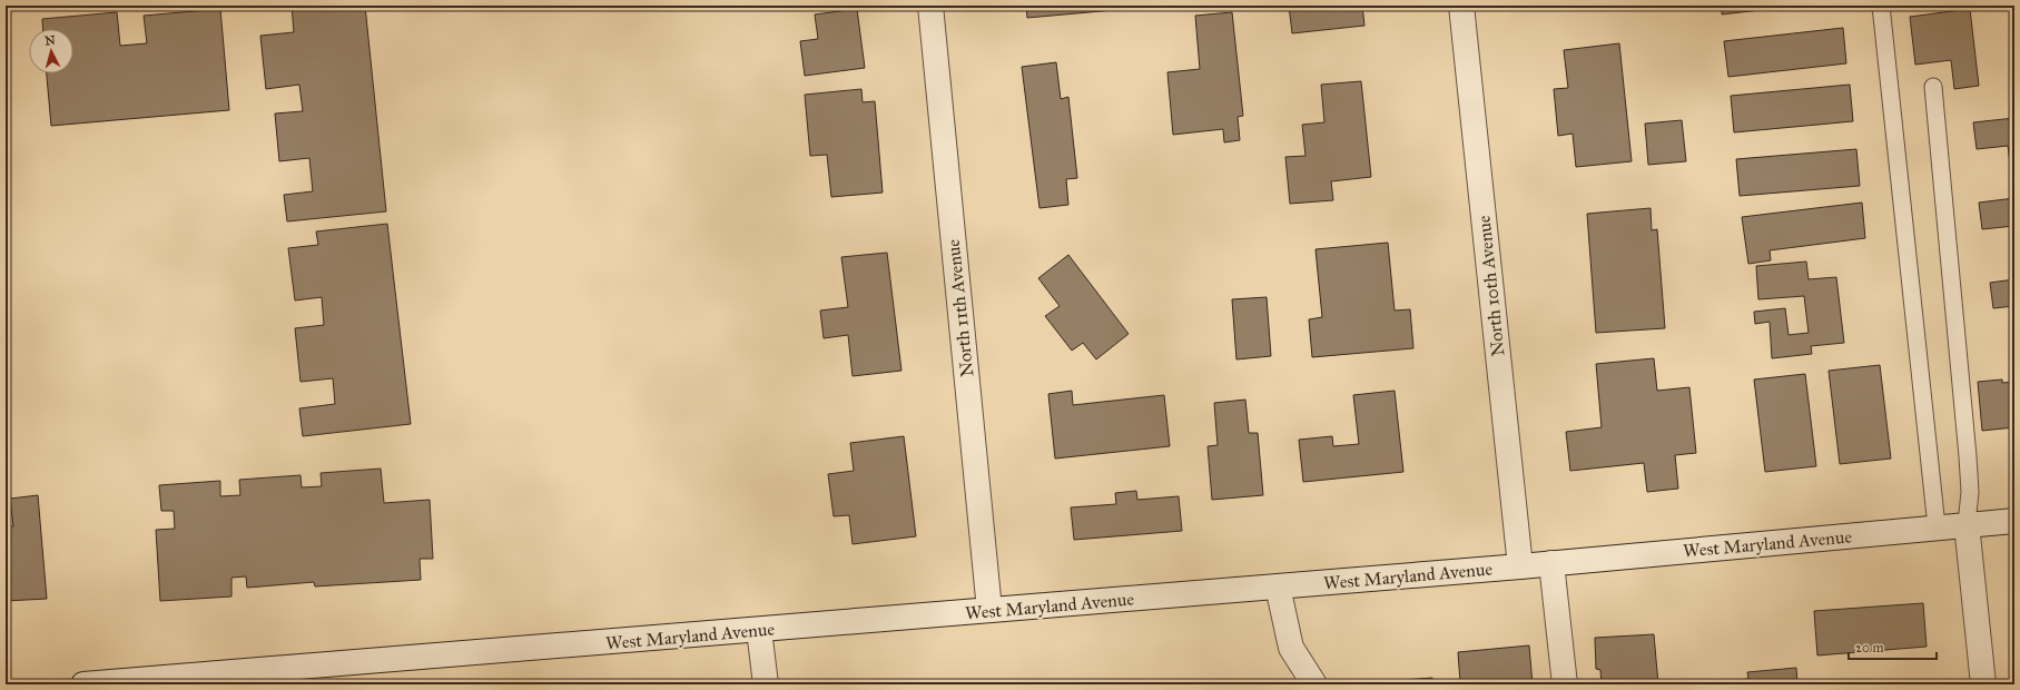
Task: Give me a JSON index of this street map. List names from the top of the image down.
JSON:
{
  "streets": {
    "street": ["North 10th Avenue", "North 11th Avenue", "West Maryland Avenue"]
  },
  "crossings": [
    ["North 10th Avenue", "West Maryland Avenue"],
    ["North 11th Avenue", "West Maryland Avenue"]
  ],
  "scale_bar": "20 m",
  "north": "top"
}
